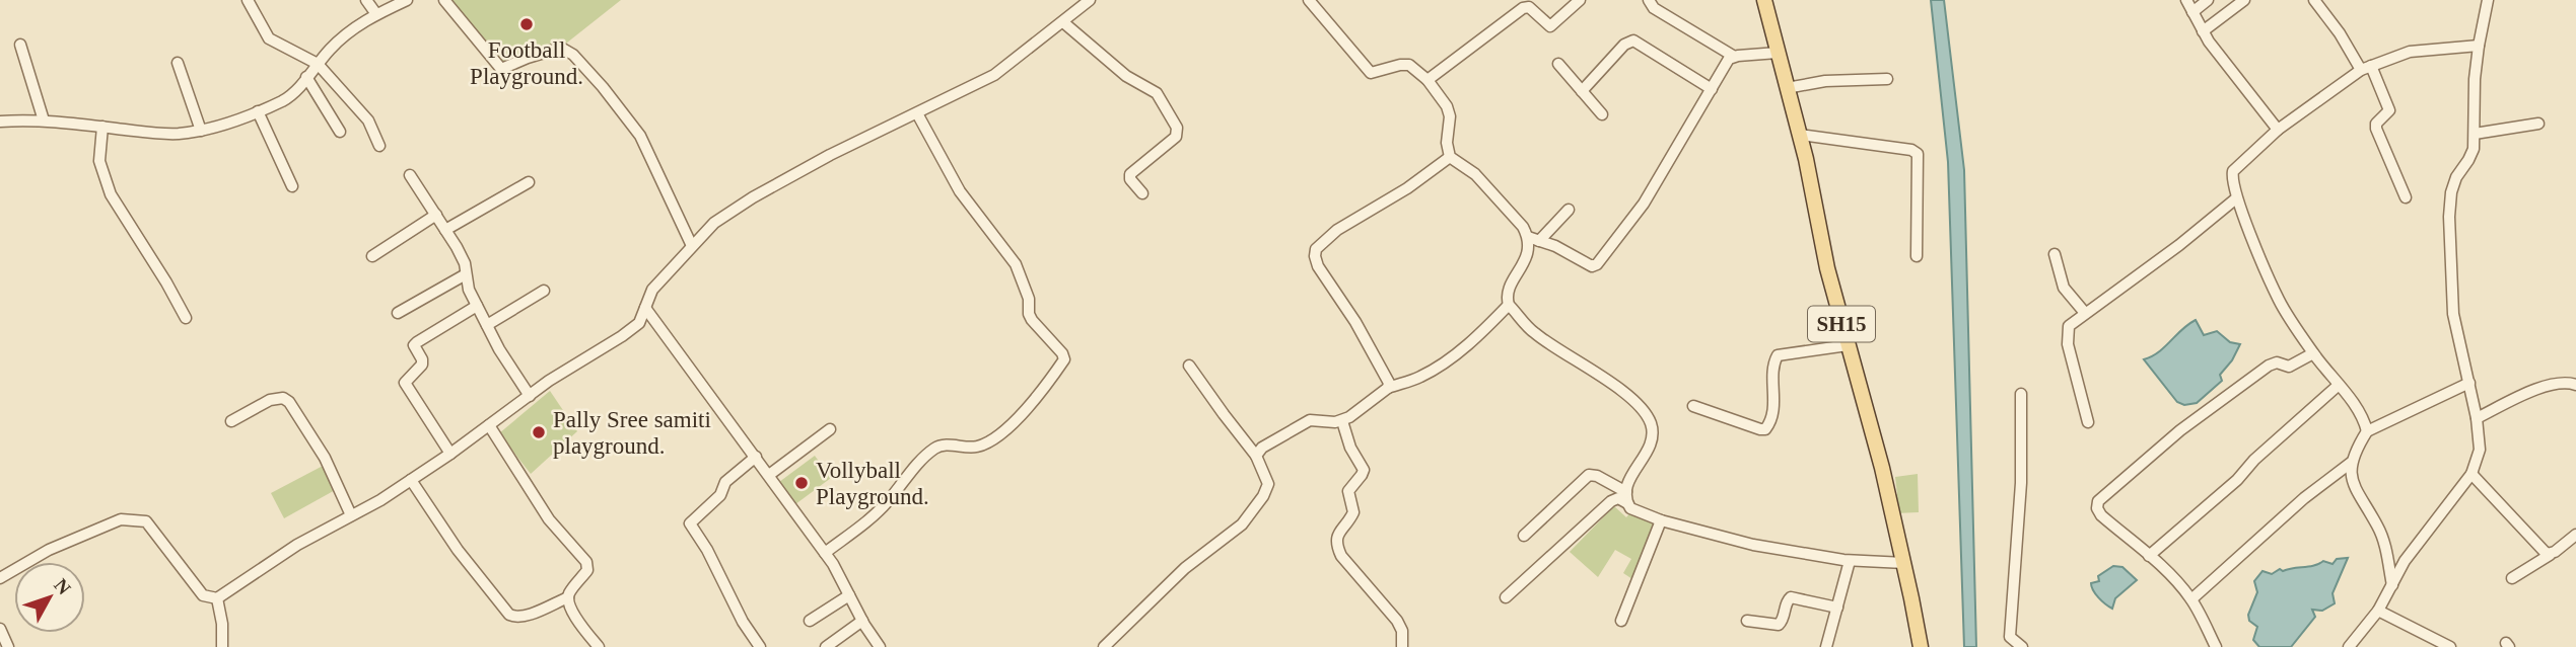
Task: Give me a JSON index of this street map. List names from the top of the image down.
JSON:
{
  "streets": {
    "main road": ["SH15"]
  },
  "places": ["Football Playground.", "Pally Sree samiti playground.", "Vollyball Playground."],
  "north": "top right"
}
